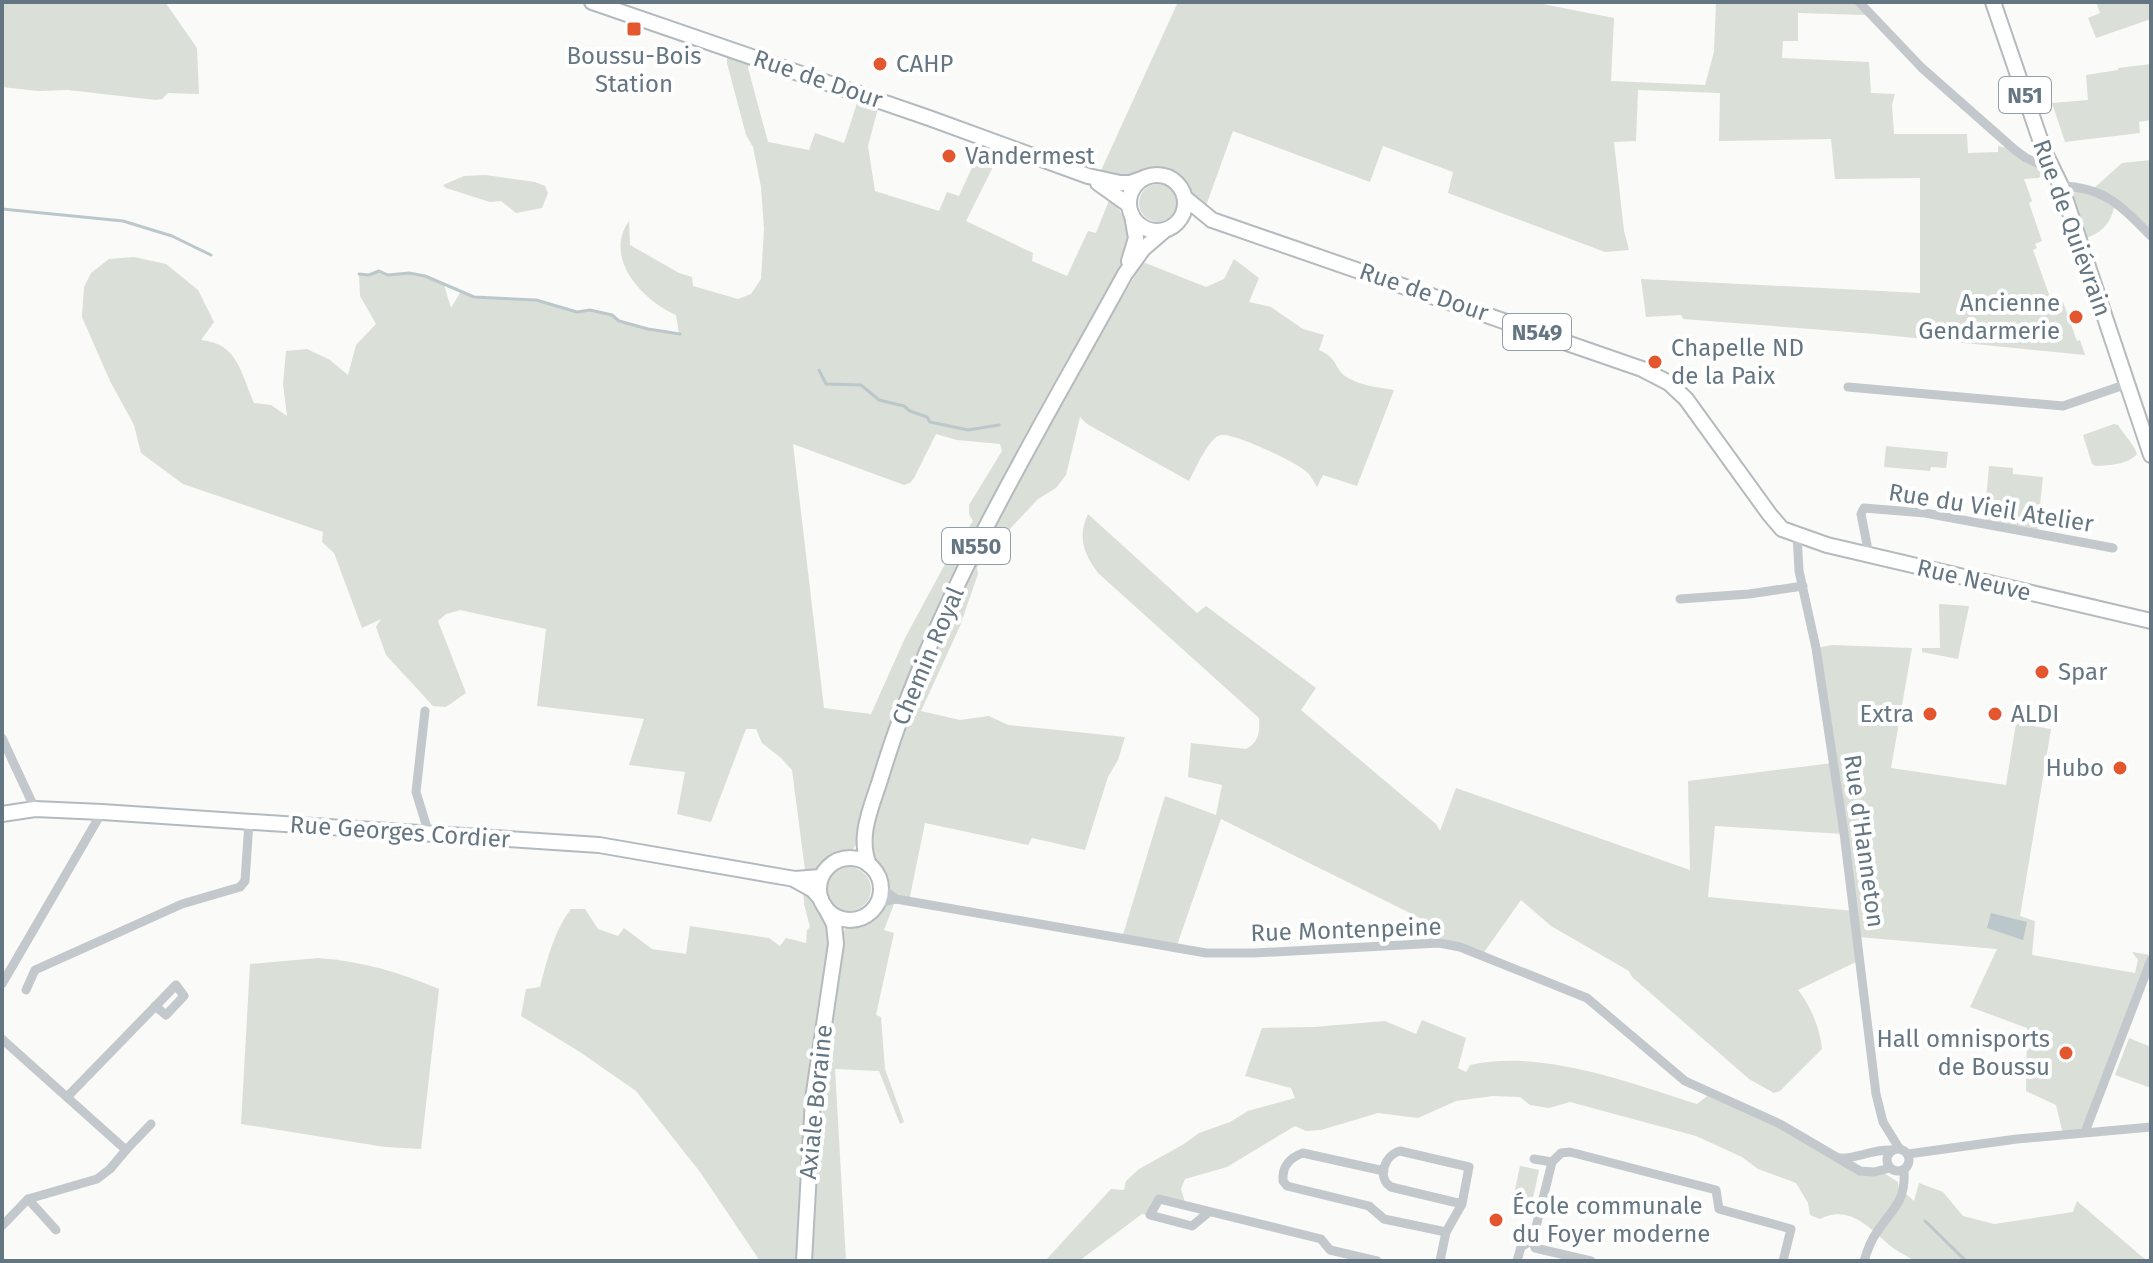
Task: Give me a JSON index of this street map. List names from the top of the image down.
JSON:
{
  "streets": {
    "main road": [
      "Rue de Dour",
      "N51",
      "Rue de Quiévrain",
      "N549",
      "N550",
      "Rue Neuve",
      "Chemin Royal",
      "Rue Georges Cordier",
      "Axiale Boraine"
    ],
    "street": ["Rue du Vieil Atelier", "Rue d'Hanneton", "Rue Montenpeine"]
  },
  "crossings": [
    ["Rue de Dour", "Rue Neuve"],
    ["Rue de Dour", "Chemin Royal"],
    ["Rue de Dour", "Rue d'Hanneton"],
    ["Rue du Vieil Atelier", "Rue Neuve"],
    ["Rue Neuve", "Rue d'Hanneton"],
    ["Chemin Royal", "Rue Georges Cordier"],
    ["Chemin Royal", "Rue Montenpeine"],
    ["Chemin Royal", "Axiale Boraine"],
    ["Rue Georges Cordier", "Rue Montenpeine"],
    ["Rue Georges Cordier", "Axiale Boraine"],
    ["Rue d'Hanneton", "Rue Montenpeine"],
    ["Rue Montenpeine", "Axiale Boraine"]
  ],
  "places": {
    "transit": ["Boussu-Bois Station"],
    "other": [
      "CAHP",
      "Vandermest",
      "Ancienne Gendarmerie",
      "Chapelle ND de la Paix",
      "Spar",
      "Extra",
      "ALDI",
      "Hubo",
      "Hall omnisports de Boussu",
      "École communale du Foyer moderne"
    ]
  }
}
